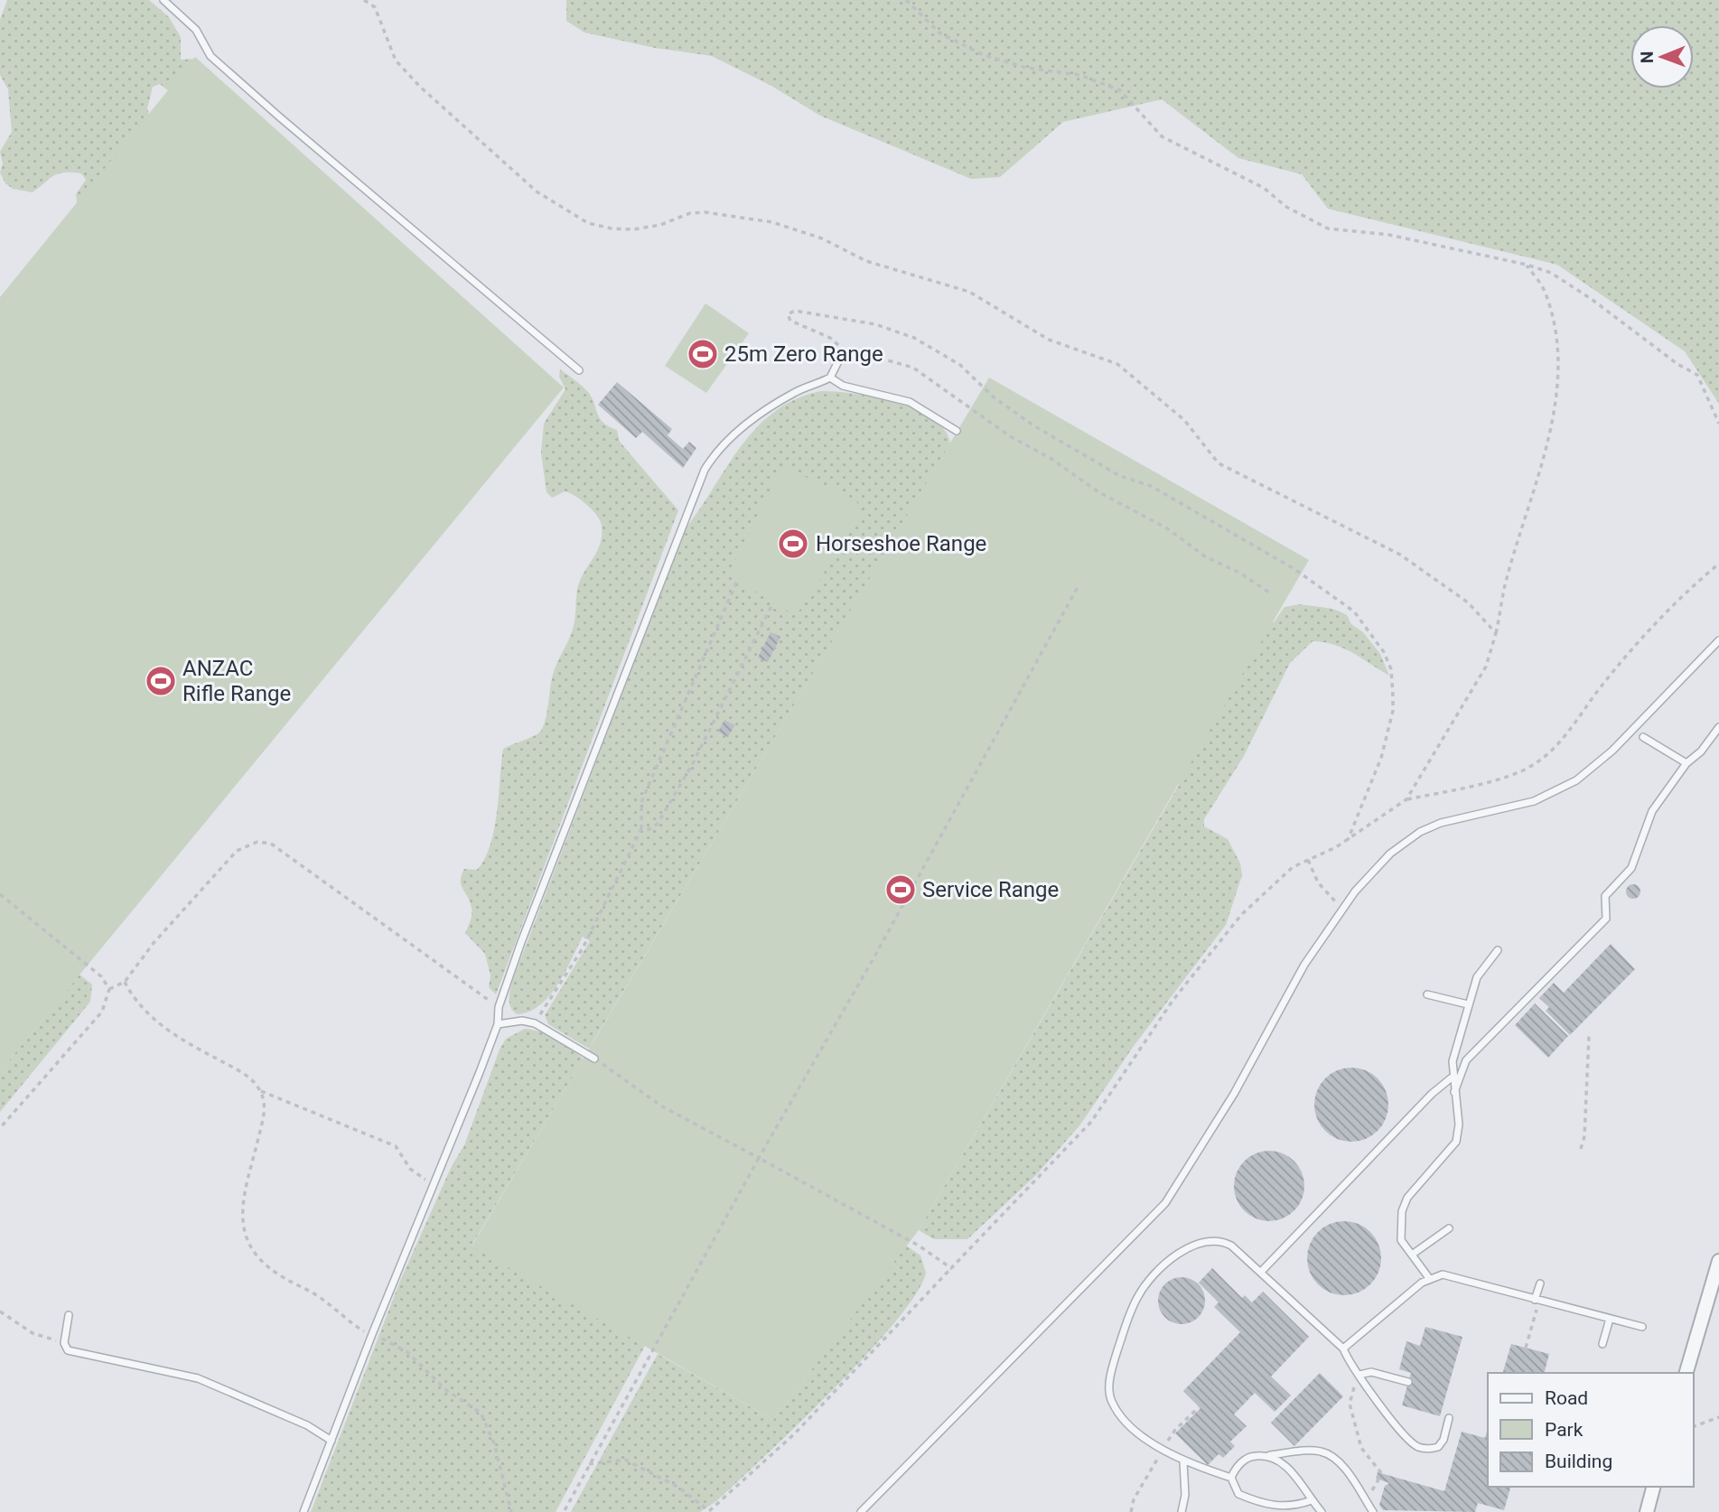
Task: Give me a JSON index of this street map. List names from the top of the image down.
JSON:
{
  "places": {
    "sports": [
      "25m Zero Range",
      "Horseshoe Range",
      "ANZAC Rifle Range",
      "Service Range"
    ]
  },
  "legend": ["Road", "Park", "Building"],
  "north": "left"
}
